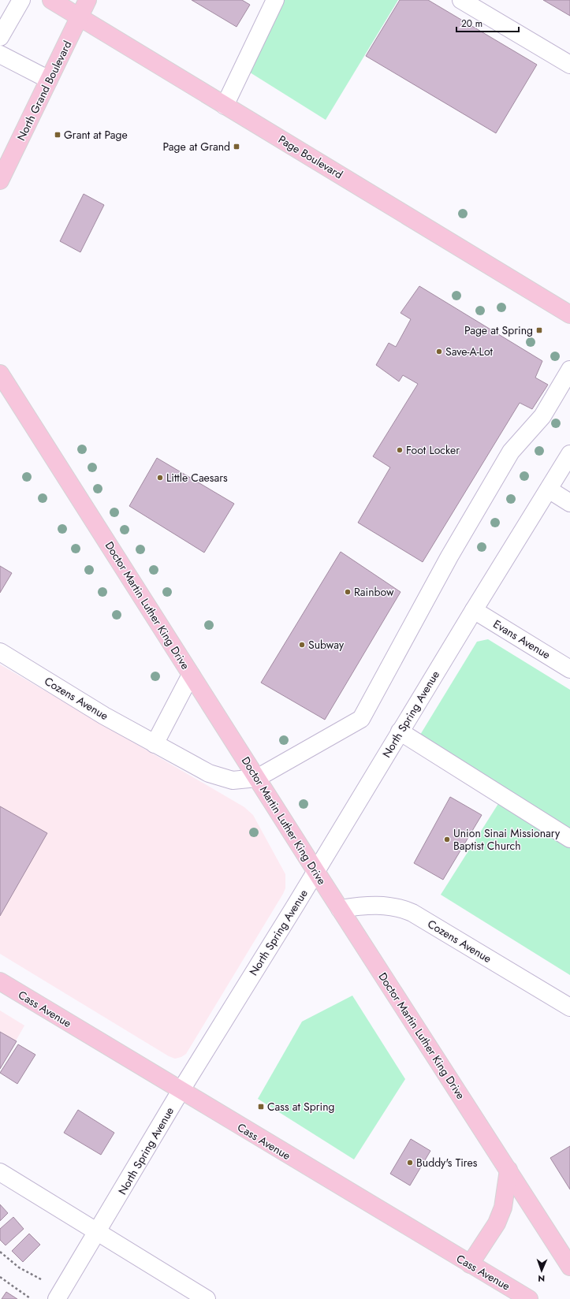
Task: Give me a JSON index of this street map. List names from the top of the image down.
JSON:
{
  "streets": {
    "main road": [
      "North Grand Boulevard",
      "Page Boulevard",
      "Doctor Martin Luther King Drive",
      "Cass Avenue"
    ],
    "street": ["Evans Avenue", "Cozens Avenue", "North Spring Avenue"]
  },
  "crossings": [
    ["North Grand Boulevard", "Page Boulevard"],
    ["Doctor Martin Luther King Drive", "Cozens Avenue"],
    ["Doctor Martin Luther King Drive", "North Spring Avenue"],
    ["Evans Avenue", "North Spring Avenue"],
    ["North Spring Avenue", "Cass Avenue"]
  ],
  "places": {
    "transit": [
      "Grant at Page",
      "Page at Grand",
      "Page at Spring",
      "Cass at Spring"
    ],
    "other": [
      "Save-A-Lot",
      "Foot Locker",
      "Little Caesars",
      "Rainbow",
      "Subway",
      "Union Sinai Missionary Baptist Church",
      "Buddy's Tires"
    ]
  },
  "scale_bar": "20 m",
  "north": "bottom"
}
